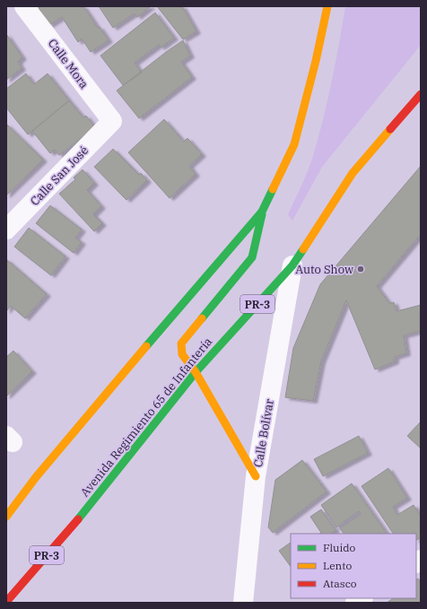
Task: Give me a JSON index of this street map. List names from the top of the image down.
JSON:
{
  "streets": {
    "highway": ["PR-3", "Avenida Regimiento 65 de Infantería"],
    "street": ["Calle Mora", "Calle San José", "Calle Bolívar"]
  },
  "crossings": [
    ["Calle Mora", "Calle San José"],
    ["Avenida Regimiento 65 de Infantería", "Calle Bolívar"]
  ],
  "places": ["Auto Show"],
  "legend": ["Fluido", "Lento", "Atasco"]
}
